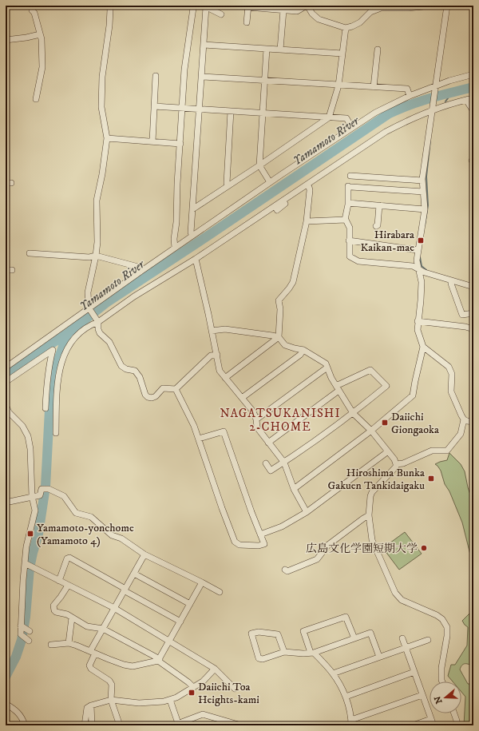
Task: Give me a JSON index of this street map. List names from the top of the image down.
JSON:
{
  "districts": ["NAGATSUKANISHI 2-CHOME"],
  "water": ["Yamamoto River"],
  "places": {
    "transit": [
      "Hirabara Kaikan-mae",
      "Daiichi Giongaoka",
      "Hiroshima Bunka Gakuen Tankidaigaku",
      "Yamamoto-yonchome (Yamamoto 4)",
      "Daiichi Toa Heights-kami"
    ],
    "other": ["広島文化学園短期大学"]
  },
  "north": "left"
}
